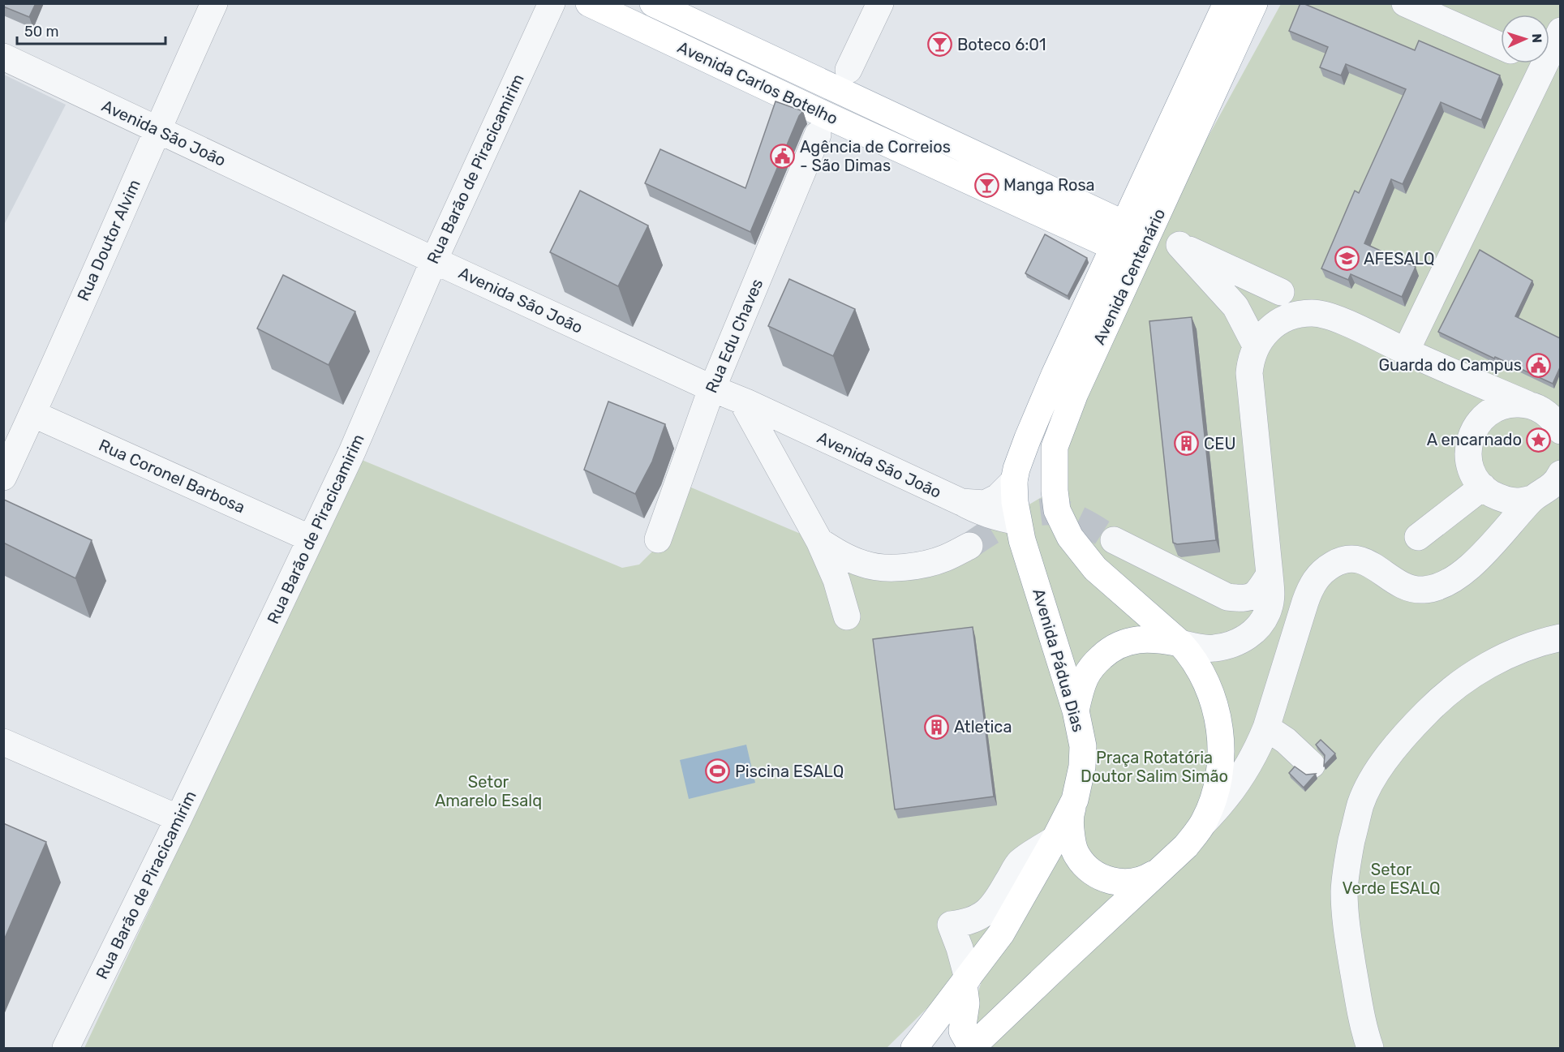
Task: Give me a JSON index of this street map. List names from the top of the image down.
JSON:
{
  "streets": {
    "main road": ["Avenida Carlos Botelho", "Avenida Centenário", "Avenida Pádua Dias"],
    "street": [
      "Avenida São João",
      "Rua Barão de Piracicamirim",
      "Rua Doutor Alvim",
      "Rua Edu Chaves",
      "Rua Coronel Barbosa"
    ]
  },
  "crossings": [
    ["Avenida Carlos Botelho", "Avenida Centenário"],
    ["Avenida Carlos Botelho", "Avenida Pádua Dias"],
    ["Avenida São João", "Rua Barão de Piracicamirim"],
    ["Avenida São João", "Rua Doutor Alvim"],
    ["Avenida São João", "Rua Edu Chaves"],
    ["Avenida São João", "Avenida Pádua Dias"],
    ["Rua Barão de Piracicamirim", "Rua Coronel Barbosa"],
    ["Rua Doutor Alvim", "Rua Coronel Barbosa"],
    ["Avenida Centenário", "Avenida Pádua Dias"]
  ],
  "parks": ["Praça Rotatória Doutor Salim Simão", "Setor Amarelo Esalq", "Setor Verde ESALQ"],
  "places": {
    "bar": ["Boteco 6:01", "Manga Rosa"],
    "public building": ["Agência de Correios - São Dimas", "Guarda do Campus"],
    "school or university": ["AFESALQ"],
    "place": ["A encarnado"],
    "building": ["CEU", "Atletica"],
    "sports": ["Piscina ESALQ"]
  },
  "scale_bar": "50 m",
  "north": "right"
}
